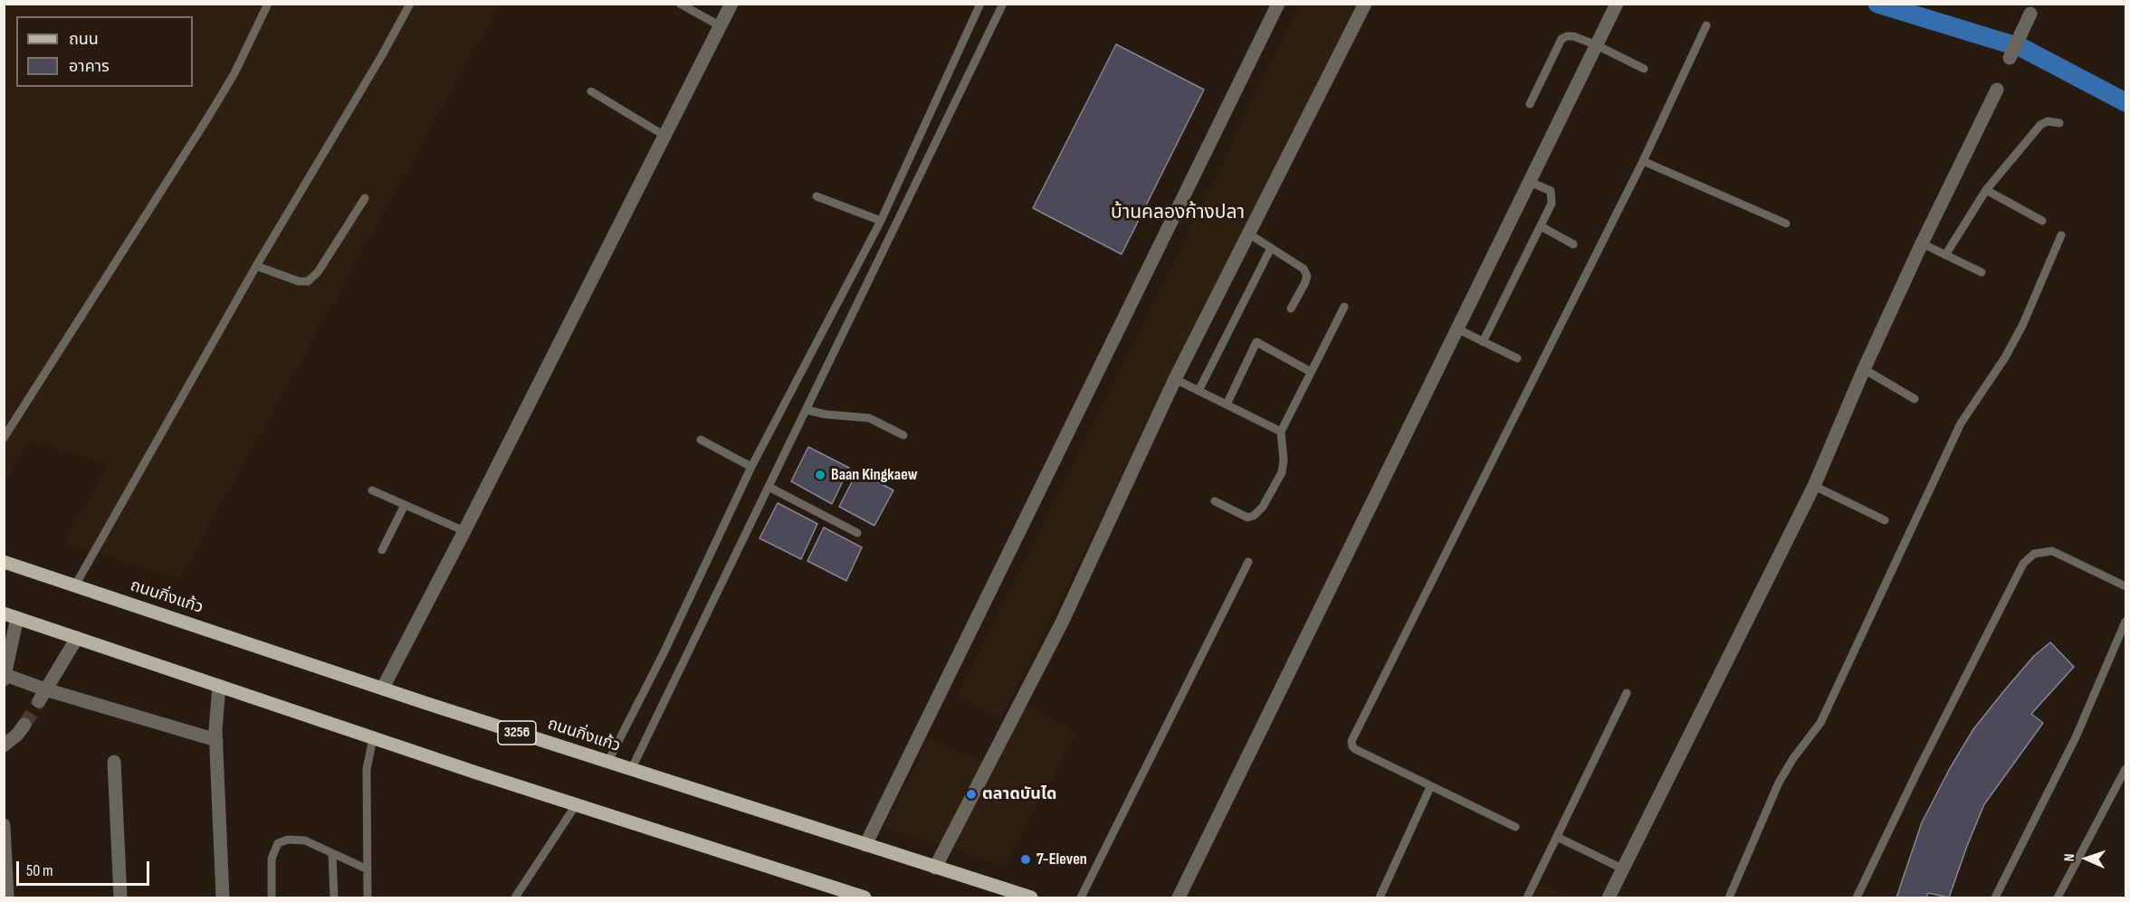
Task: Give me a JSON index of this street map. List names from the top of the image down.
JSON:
{
  "streets": {
    "main road": ["ถนนกิ่งแก้ว", "3256"]
  },
  "districts": ["บ้านคลองก้างปลา"],
  "places": ["Baan Kingkaew", "ตลาดบันได", "7-Eleven"],
  "legend": ["ถนน", "อาคาร"],
  "scale_bar": "50 m",
  "north": "left"
}
